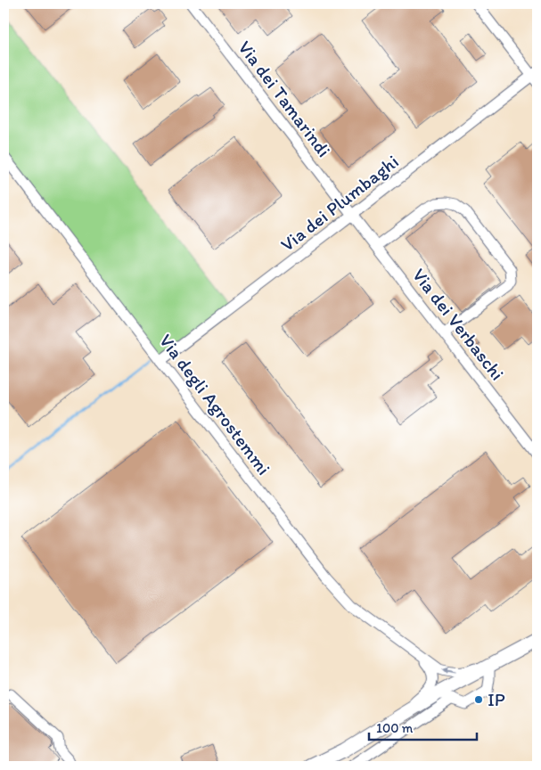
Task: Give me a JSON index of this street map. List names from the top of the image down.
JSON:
{
  "streets": {
    "street": [
      "Via dei Tamarindi",
      "Via dei Plumbaghi",
      "Via dei Verbaschi",
      "Via degli Agrostemmi"
    ]
  },
  "crossings": [
    ["Via dei Tamarindi", "Via dei Plumbaghi"],
    ["Via dei Tamarindi", "Via dei Verbaschi"],
    ["Via dei Plumbaghi", "Via dei Verbaschi"],
    ["Via dei Plumbaghi", "Via degli Agrostemmi"]
  ],
  "places": ["IP"],
  "scale_bar": "100 m"
}
